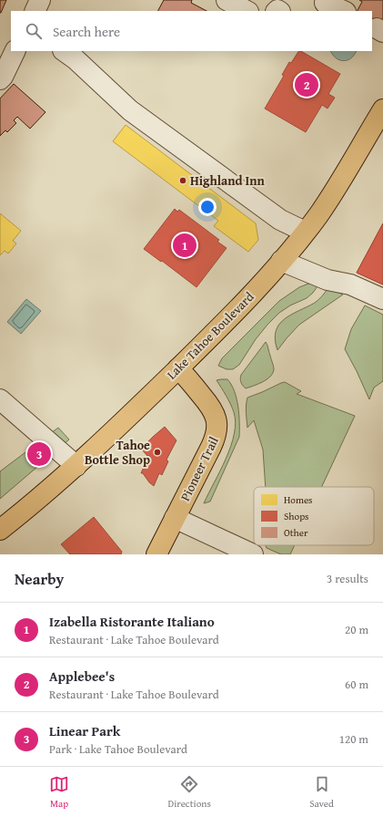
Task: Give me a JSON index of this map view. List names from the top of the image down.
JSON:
{
  "streets": {
    "main road": ["Lake Tahoe Boulevard", "Pioneer Trail"]
  },
  "crossings": [
    ["Lake Tahoe Boulevard", "Pioneer Trail"]
  ],
  "places": ["Highland Inn", "Tahoe Bottle Shop"],
  "legend": ["Homes", "Shops", "Other"],
  "page": {
    "search": "Search here",
    "pins": ["2", "1", "3"],
    "heading": ["Nearby", "3 results"],
    "list": [
      {
        "mark": "1",
        "name": "Izabella Ristorante Italiano",
        "note": "Restaurant · Lake Tahoe Boulevard",
        "value": "20 m"
      },
      {
        "mark": "2",
        "name": "Applebee's",
        "note": "Restaurant · Lake Tahoe Boulevard",
        "value": "60 m"
      },
      {
        "mark": "3",
        "name": "Linear Park",
        "note": "Park · Lake Tahoe Boulevard",
        "value": "120 m"
      }
    ],
    "nav": ["Map", "Directions", "Saved"]
  }
}
